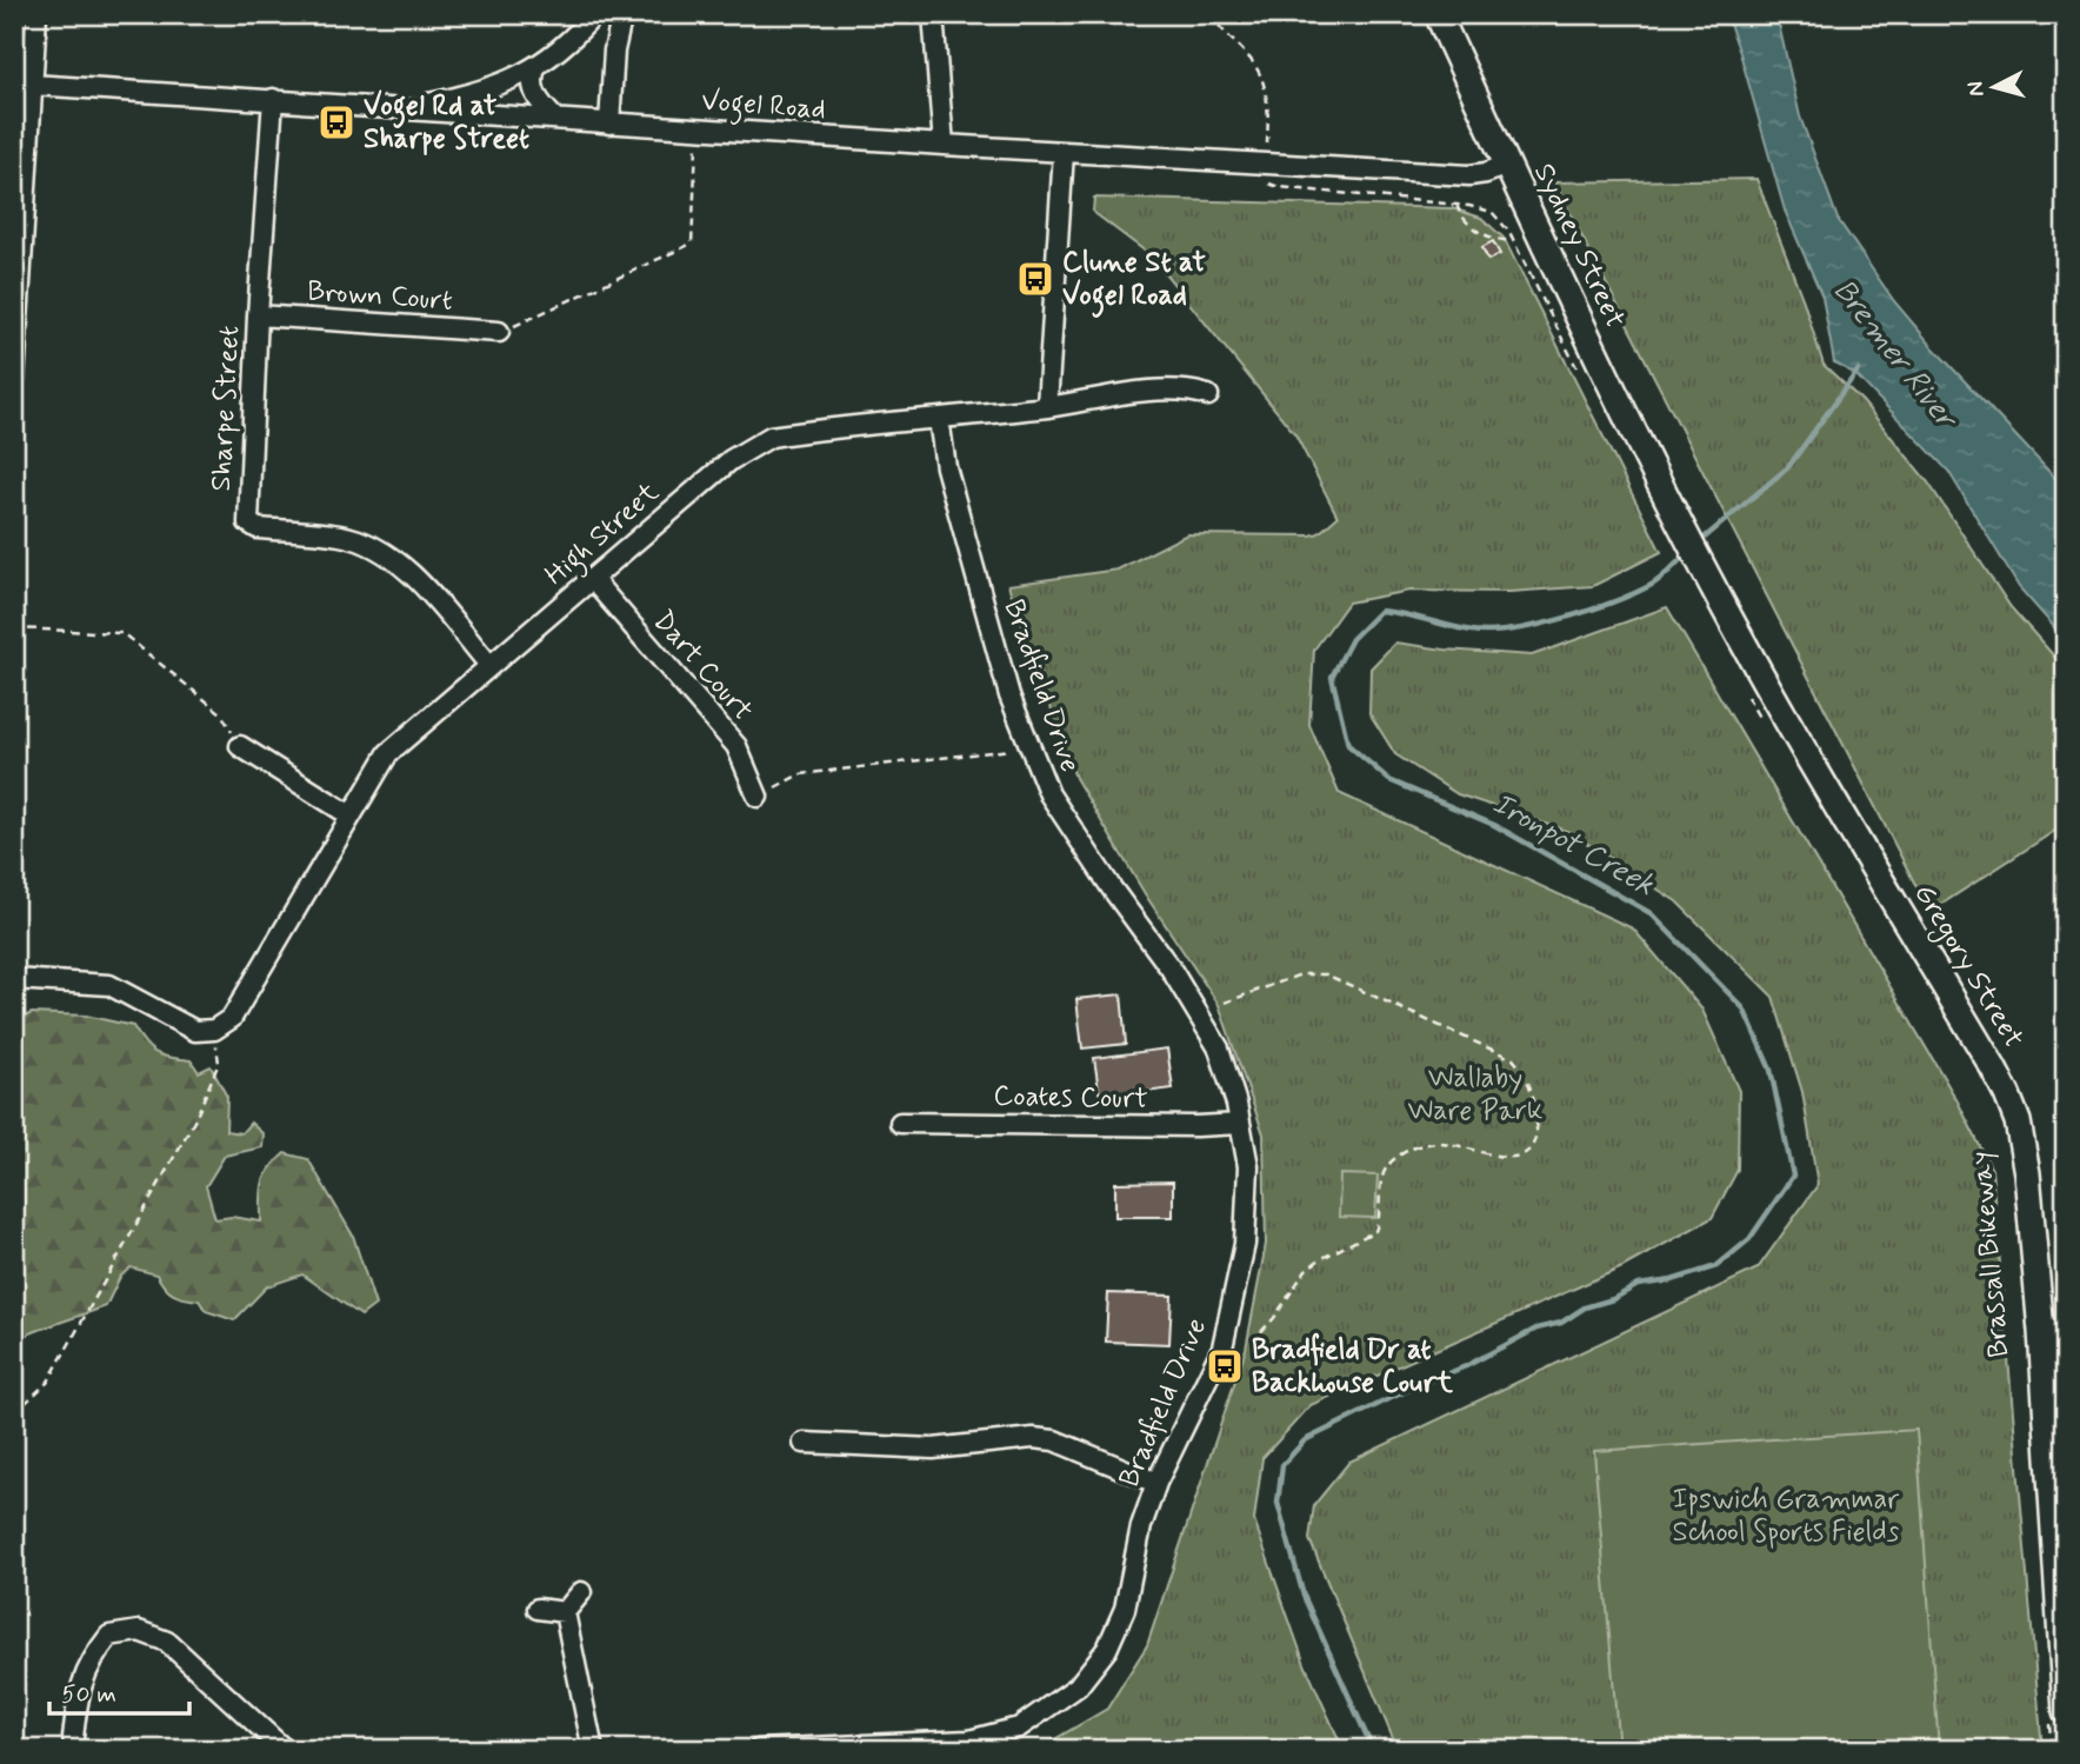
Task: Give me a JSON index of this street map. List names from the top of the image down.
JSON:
{
  "streets": {
    "main road": ["Sydney Street", "Gregory Street"],
    "street": [
      "Vogel Road",
      "Brown Court",
      "Sharpe Street",
      "High Street",
      "Dart Court",
      "Bradfield Drive",
      "Coates Court"
    ]
  },
  "crossings": [
    ["Vogel Road", "Sydney Street"],
    ["Vogel Road", "Sharpe Street"],
    ["Sydney Street", "Gregory Street"],
    ["Brown Court", "Sharpe Street"],
    ["Sharpe Street", "High Street"],
    ["High Street", "Dart Court"],
    ["High Street", "Bradfield Drive"],
    ["Bradfield Drive", "Coates Court"]
  ],
  "water": ["Bremer River", "Ironpot Creek"],
  "parks": ["Wallaby Ware Park", "Ipswich Grammar School Sports Fields"],
  "places": {
    "bus stop": ["Vogel Rd at Sharpe Street", "Clune St at Vogel Road", "Bradfield Dr at Backhouse Court"]
  },
  "scale_bar": "50 m",
  "north": "left"
}
